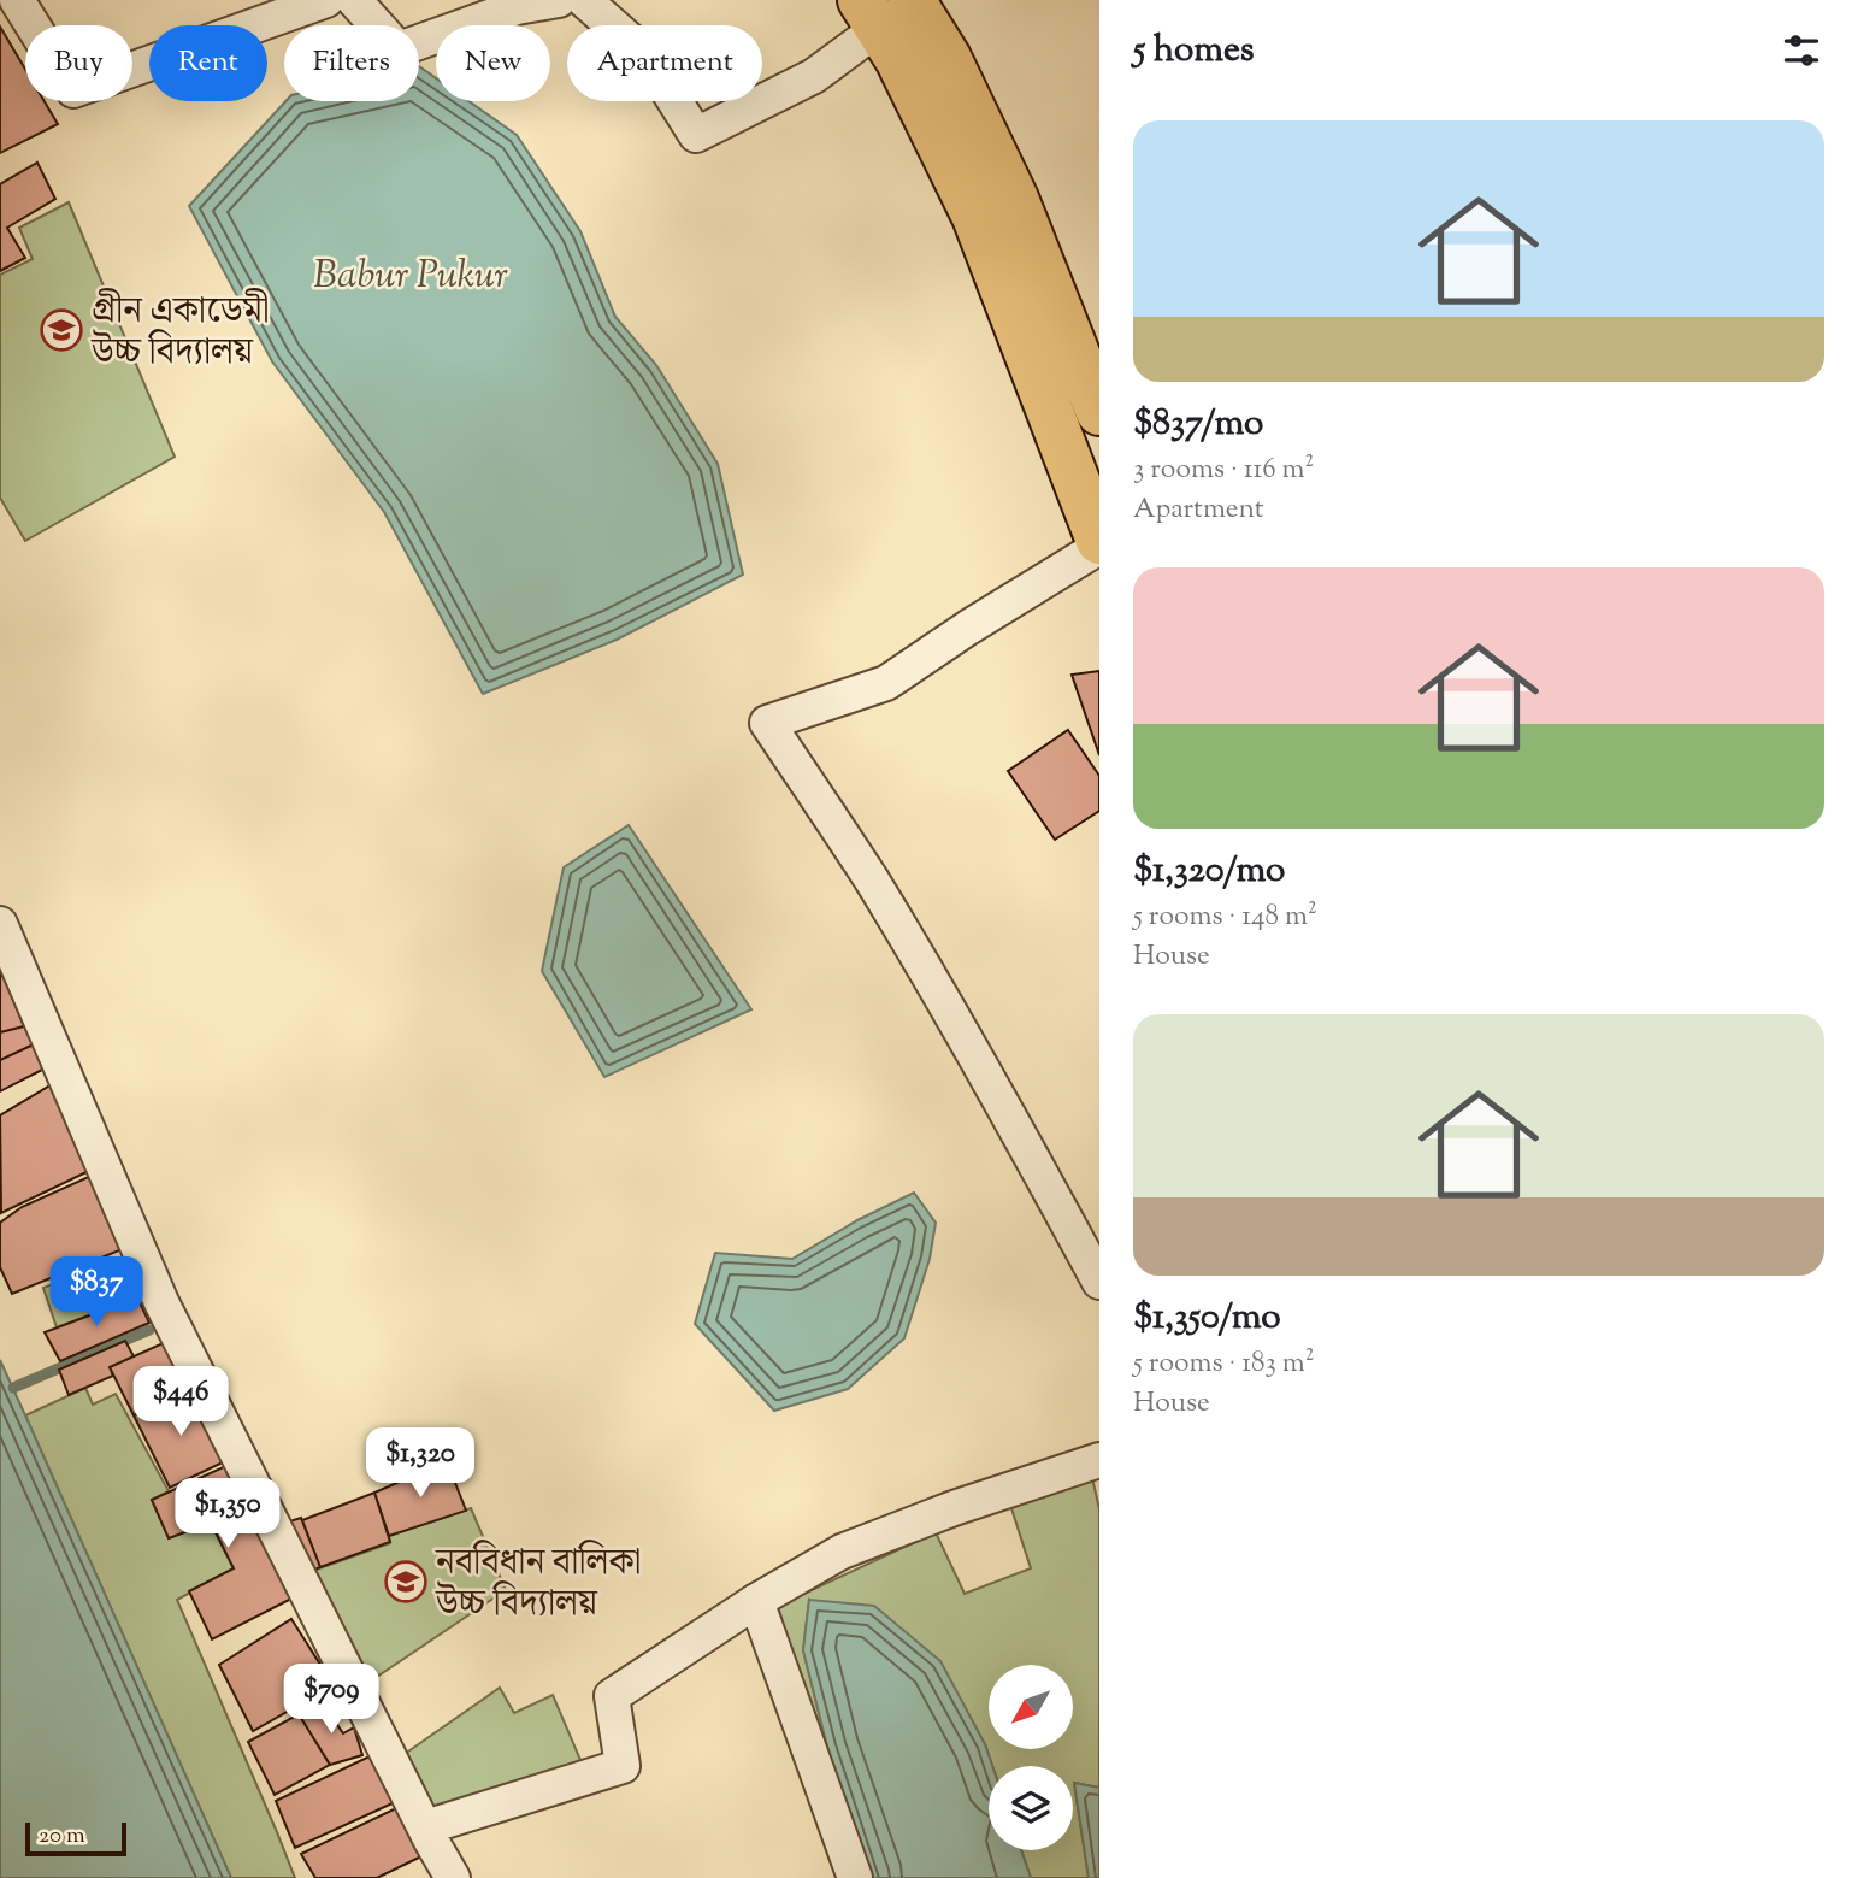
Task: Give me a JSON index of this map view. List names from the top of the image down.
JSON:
{
  "water": ["Babur Pukur"],
  "places": {
    "school or university": ["গ্রীন একাডেমী উচ্চ বিদ্যালয়", "নববিধান বালিকা উচ্চ বিদ্যালয়"]
  },
  "scale_bar": "20 m",
  "north": "bottom left",
  "page": {
    "heading": "5 homes",
    "chip": [
      "Buy",
      "Rent",
      "Filters",
      "New",
      "Apartment"
    ],
    "list": [
      {
        "name": "$837/mo",
        "note": "3 rooms · 116 m² · Apartment"
      },
      {
        "name": "$1,320/mo",
        "note": "5 rooms · 148 m² · House"
      },
      {
        "name": "$1,350/mo",
        "note": "5 rooms · 183 m² · House"
      }
    ],
    "price": [
      "$837",
      "$446",
      "$1,320",
      "$1,350",
      "$709"
    ],
    "scale": "20 m"
  }
}
